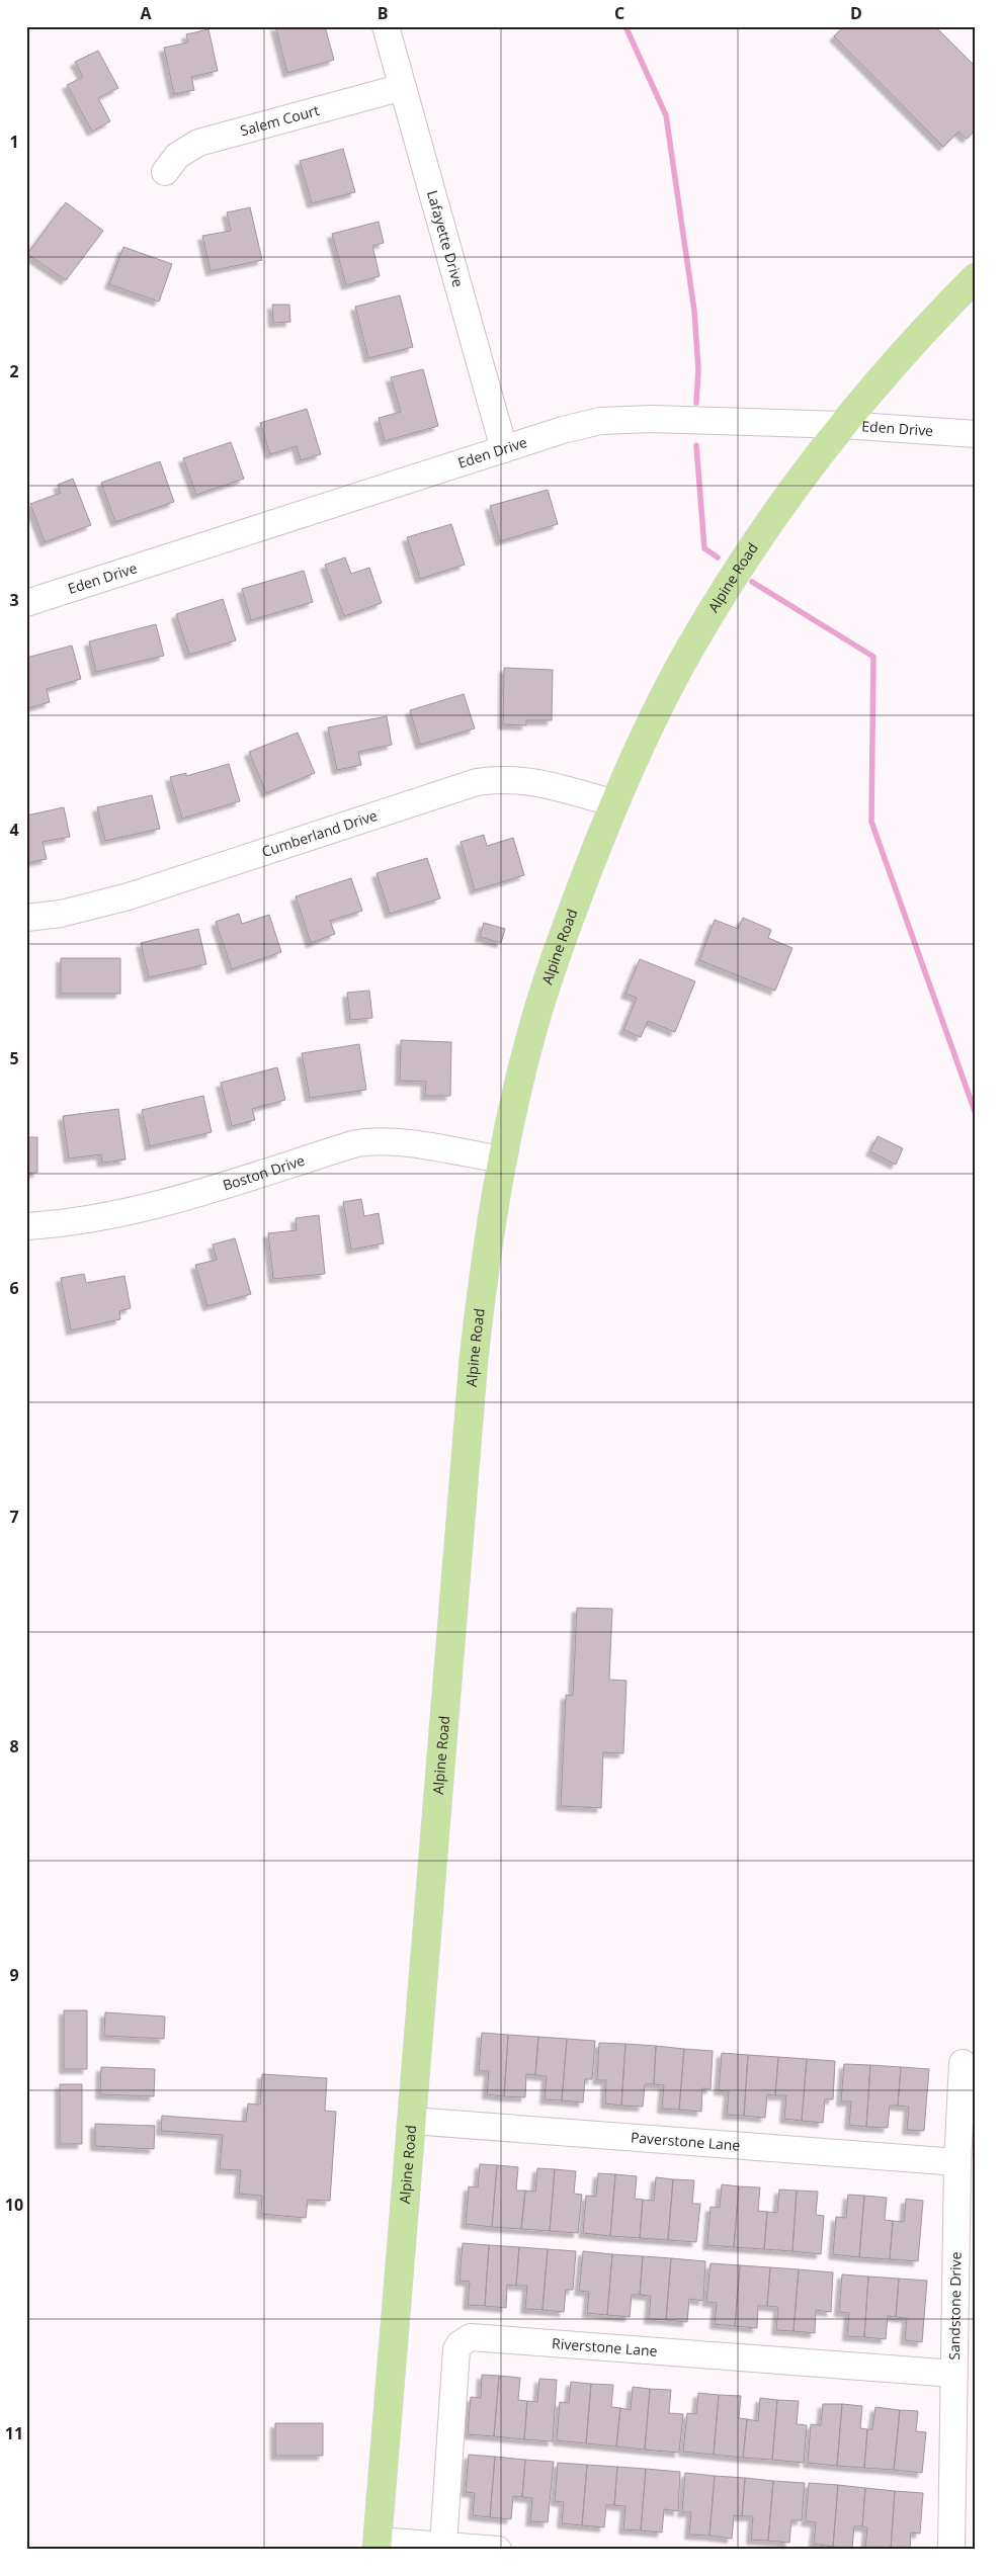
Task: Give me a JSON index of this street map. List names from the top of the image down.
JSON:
{
  "streets": {
    "main road": ["Alpine Road"],
    "street": [
      "Salem Court",
      "Lafayette Drive",
      "Eden Drive",
      "Cumberland Drive",
      "Boston Drive",
      "Paverstone Lane",
      "Sandstone Drive",
      "Riverstone Lane"
    ]
  },
  "crossings": [
    ["Salem Court", "Lafayette Drive"],
    ["Lafayette Drive", "Eden Drive"],
    ["Eden Drive", "Alpine Road"],
    ["Alpine Road", "Cumberland Drive"],
    ["Alpine Road", "Boston Drive"],
    ["Alpine Road", "Paverstone Lane"],
    ["Paverstone Lane", "Sandstone Drive"],
    ["Sandstone Drive", "Riverstone Lane"]
  ],
  "grid": {
    "columns": [
      "A",
      "B",
      "C",
      "D"
    ],
    "rows": [
      "1",
      "2",
      "3",
      "4",
      "5",
      "6",
      "7",
      "8",
      "9",
      "10",
      "11"
    ]
  }
}
